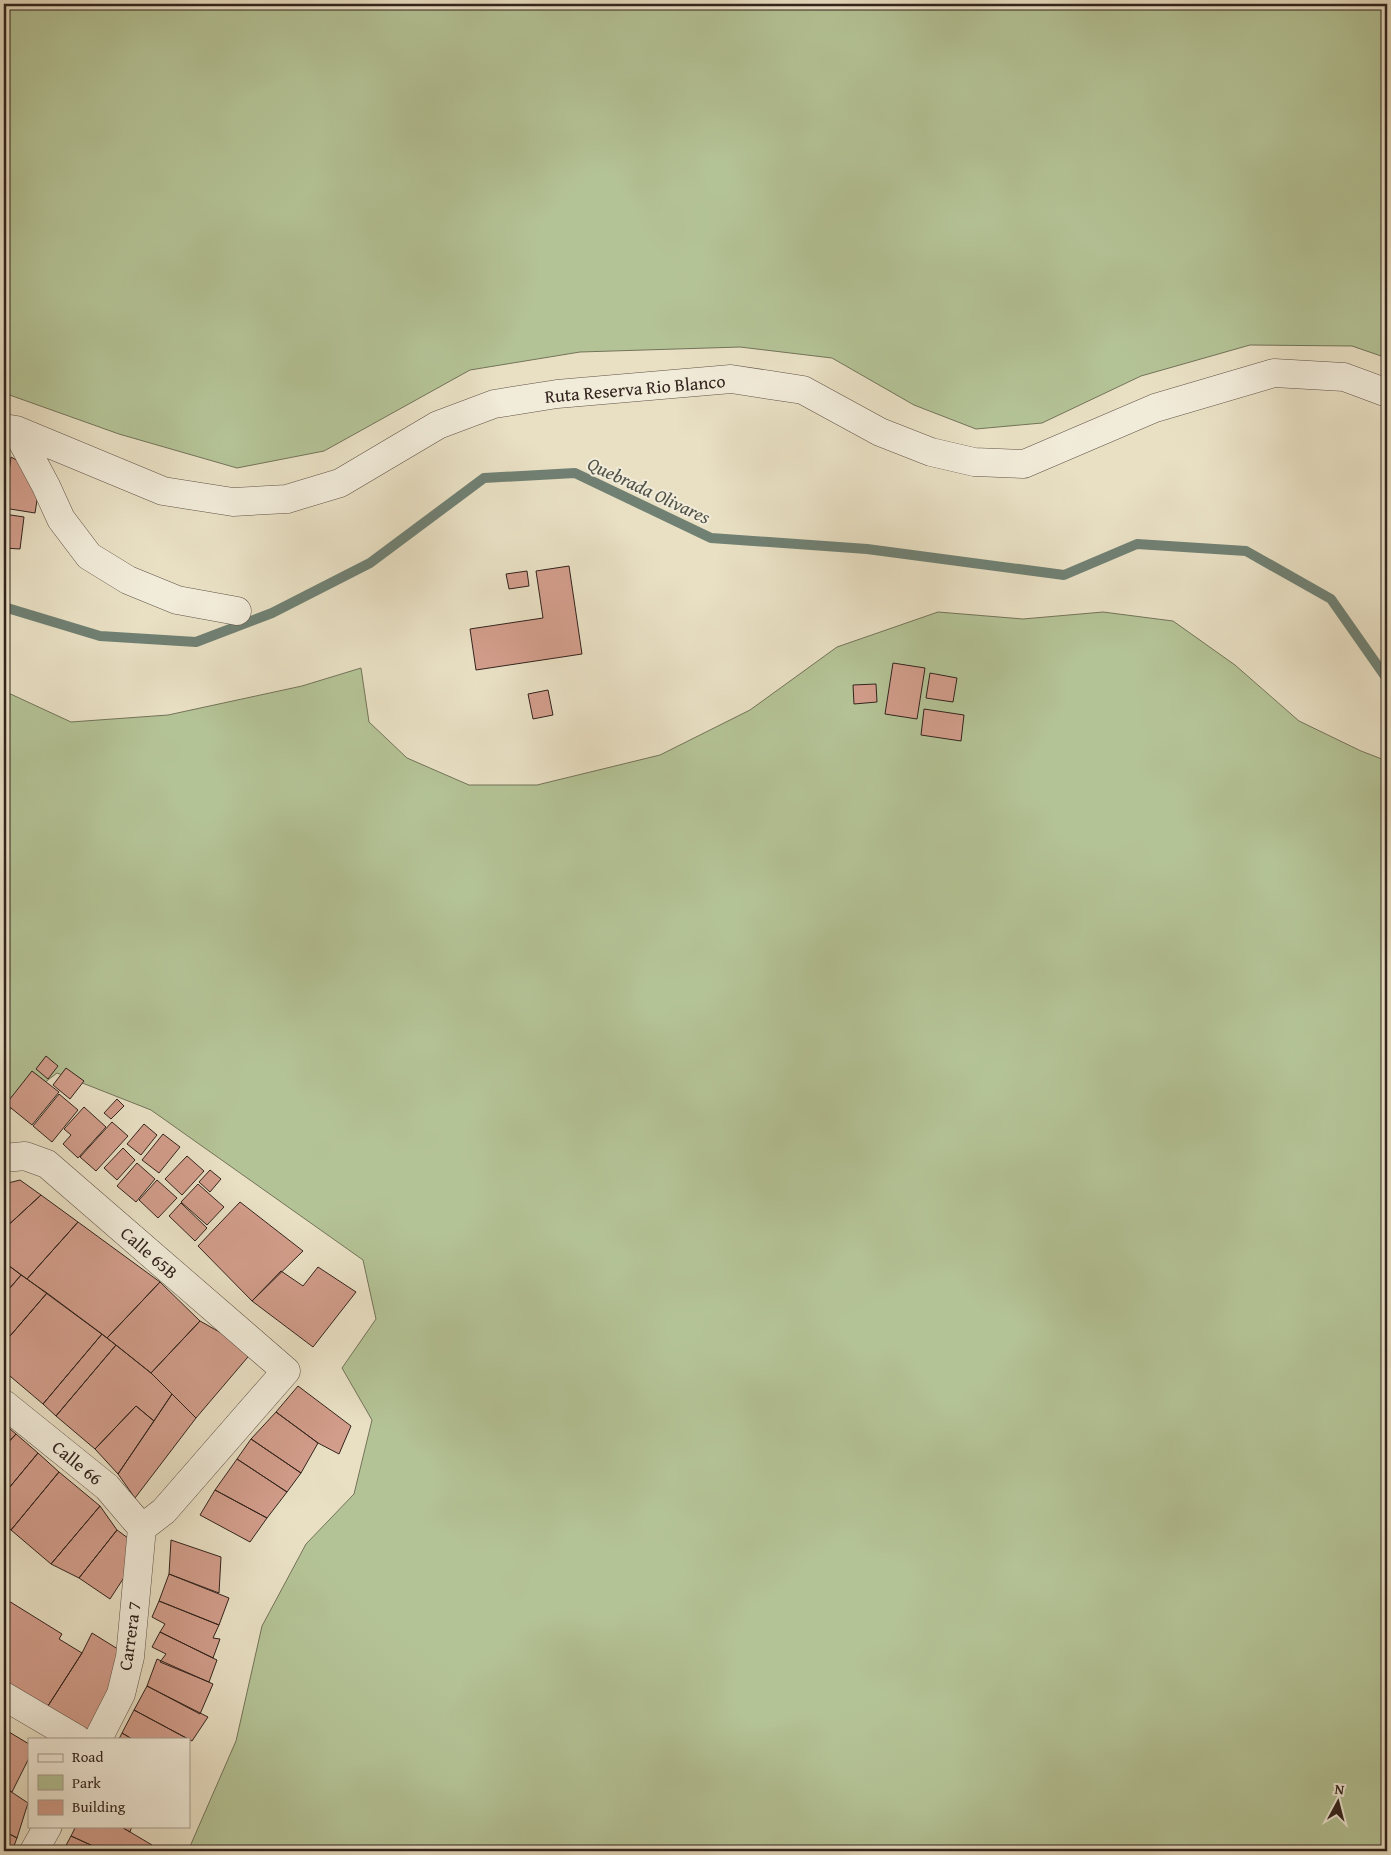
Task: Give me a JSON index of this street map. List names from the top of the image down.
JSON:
{
  "streets": {
    "street": [
      "Ruta Reserva Rio Blanco",
      "Calle 65B",
      "Calle 66",
      "Carrera 7"
    ]
  },
  "crossings": [
    ["Calle 65B", "Calle 66"],
    ["Calle 65B", "Carrera 7"],
    ["Calle 66", "Carrera 7"]
  ],
  "water": ["Quebrada Olivares"],
  "legend": ["Road", "Park", "Building"],
  "north": "top"
}
